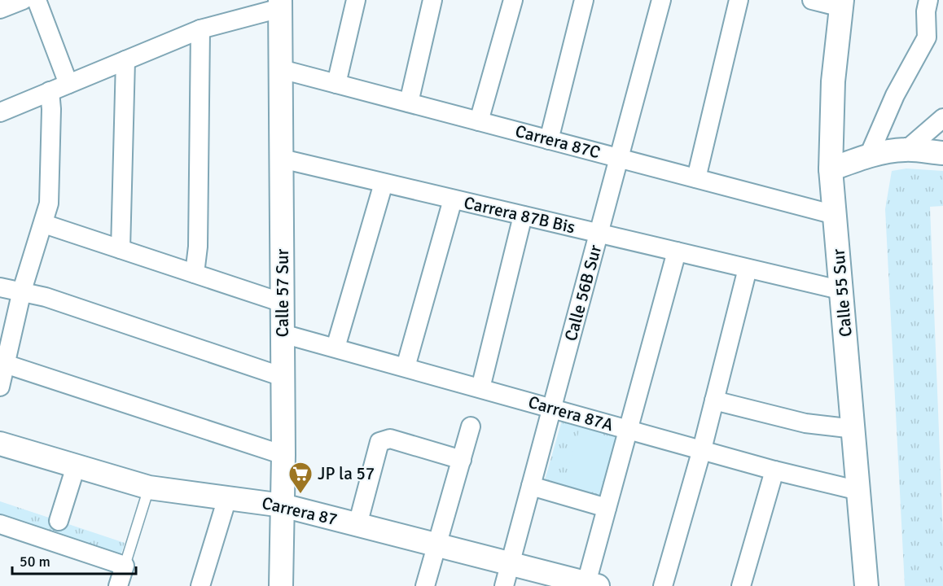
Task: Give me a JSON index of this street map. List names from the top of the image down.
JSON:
{
  "streets": {
    "street": [
      "Carrera 87C",
      "Carrera 87B Bis",
      "Calle 57 Sur",
      "Calle 56B Sur",
      "Calle 55 Sur",
      "Carrera 87A",
      "Carrera 87"
    ]
  },
  "crossings": [
    ["Carrera 87C", "Calle 57 Sur"],
    ["Carrera 87C", "Calle 56B Sur"],
    ["Carrera 87C", "Calle 55 Sur"],
    ["Carrera 87B Bis", "Calle 57 Sur"],
    ["Carrera 87B Bis", "Calle 56B Sur"],
    ["Carrera 87B Bis", "Calle 55 Sur"],
    ["Calle 57 Sur", "Carrera 87A"],
    ["Calle 57 Sur", "Carrera 87"],
    ["Calle 56B Sur", "Carrera 87A"],
    ["Calle 56B Sur", "Carrera 87"],
    ["Calle 55 Sur", "Carrera 87A"]
  ],
  "places": {
    "supermarket": ["JP la 57"]
  },
  "scale_bar": "50 m"
}
